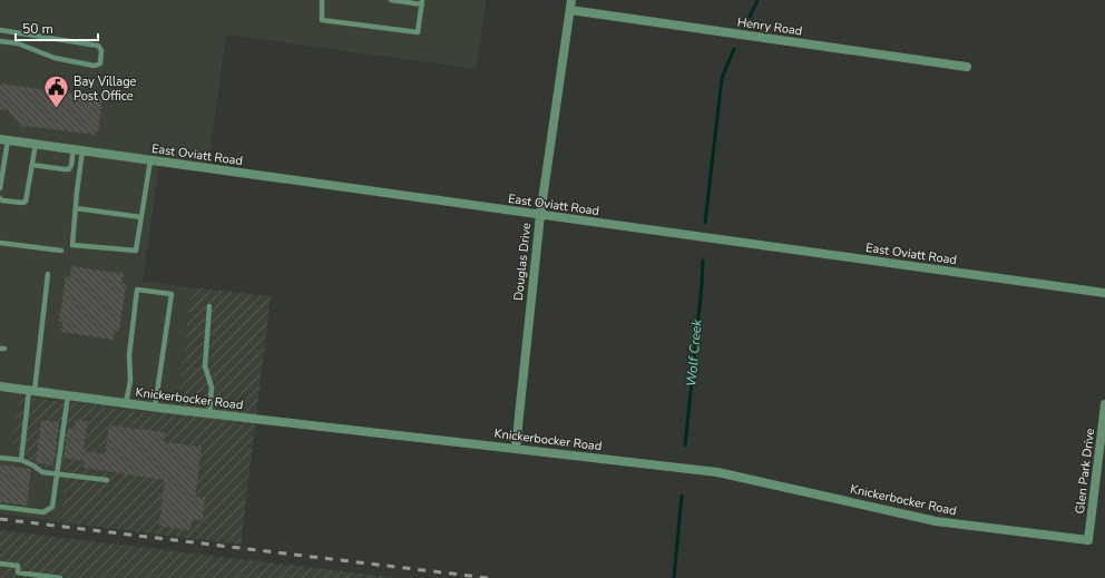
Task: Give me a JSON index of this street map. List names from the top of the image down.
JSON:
{
  "streets": {
    "street": [
      "Henry Road",
      "East Oviatt Road",
      "Douglas Drive",
      "Knickerbocker Road",
      "Glen Park Drive"
    ]
  },
  "crossings": [
    ["Henry Road", "Douglas Drive"],
    ["East Oviatt Road", "Douglas Drive"],
    ["Douglas Drive", "Knickerbocker Road"],
    ["Knickerbocker Road", "Glen Park Drive"]
  ],
  "water": ["Wolf Creek"],
  "places": {
    "public building": ["Bay Village Post Office"]
  },
  "scale_bar": "50 m"
}
